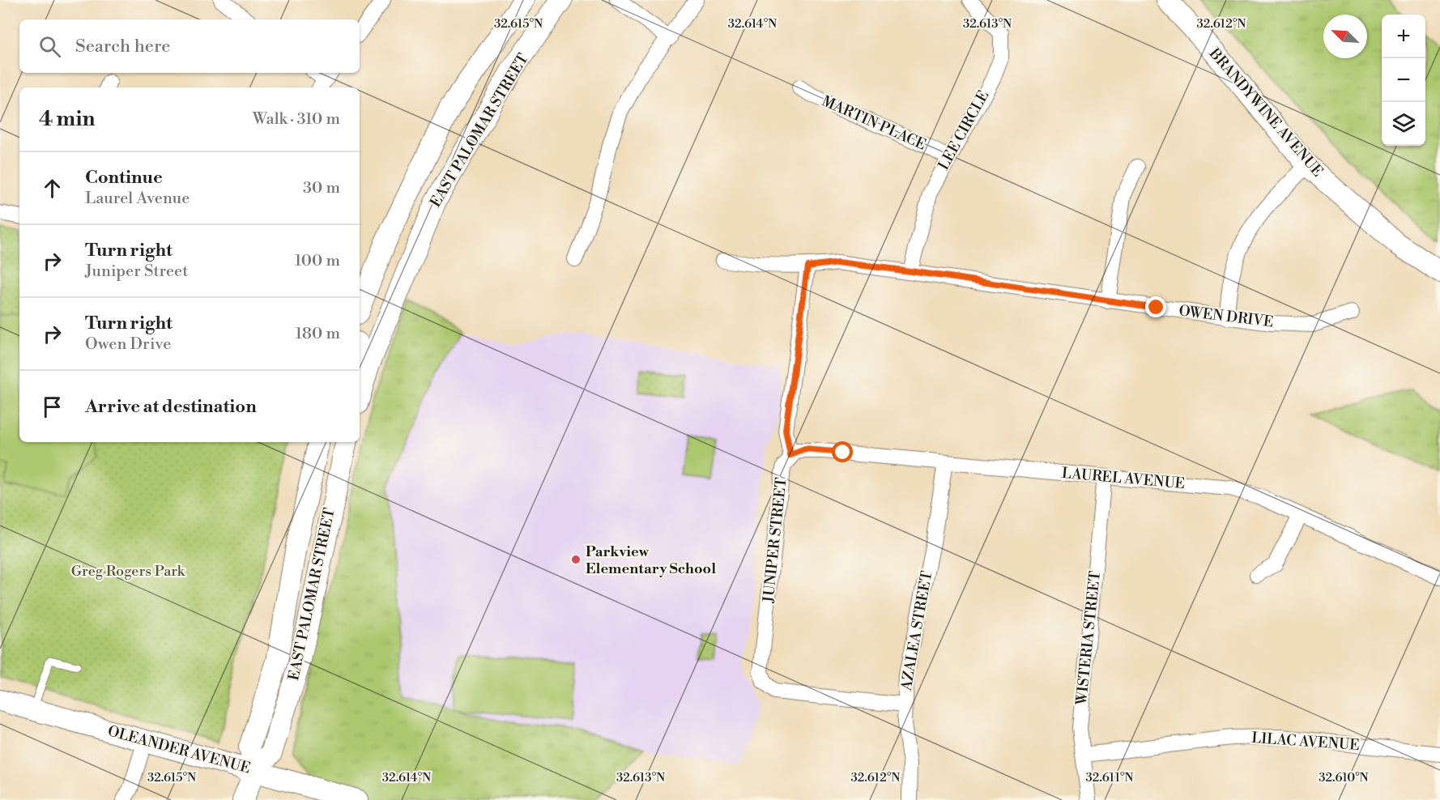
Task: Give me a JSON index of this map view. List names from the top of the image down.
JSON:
{
  "streets": {
    "main road": ["BRANDYWINE AVENUE", "EAST PALOMAR STREET", "OLEANDER AVENUE"],
    "street": [
      "MARTIN PLACE",
      "LEE CIRCLE",
      "OWEN DRIVE",
      "LAUREL AVENUE",
      "JUNIPER STREET",
      "AZALEA STREET",
      "WISTERIA STREET",
      "LILAC AVENUE"
    ]
  },
  "crossings": [
    ["MARTIN PLACE", "LEE CIRCLE"],
    ["EAST PALOMAR STREET", "OLEANDER AVENUE"],
    ["LEE CIRCLE", "OWEN DRIVE"],
    ["LAUREL AVENUE", "JUNIPER STREET"],
    ["LAUREL AVENUE", "AZALEA STREET"],
    ["LAUREL AVENUE", "WISTERIA STREET"],
    ["JUNIPER STREET", "AZALEA STREET"],
    ["WISTERIA STREET", "LILAC AVENUE"]
  ],
  "parks": ["Greg Rogers Park"],
  "places": ["Parkview Elementary School"],
  "north": "top left",
  "page": {
    "map_buttons": ["+", "−"],
    "search": "Search here",
    "heading": ["4 min", "Walk · 310 m"],
    "list": [
      ["Continue", "Laurel Avenue", "30 m"],
      ["Turn right", "Juniper Street", "100 m"],
      ["Turn right", "Owen Drive", "180 m"],
      "Arrive at destination"
    ]
  },
  "coordinates": [
    "32.615°N",
    "32.614°N",
    "32.613°N",
    "32.612°N",
    "32.611°N",
    "32.610°N"
  ]
}
